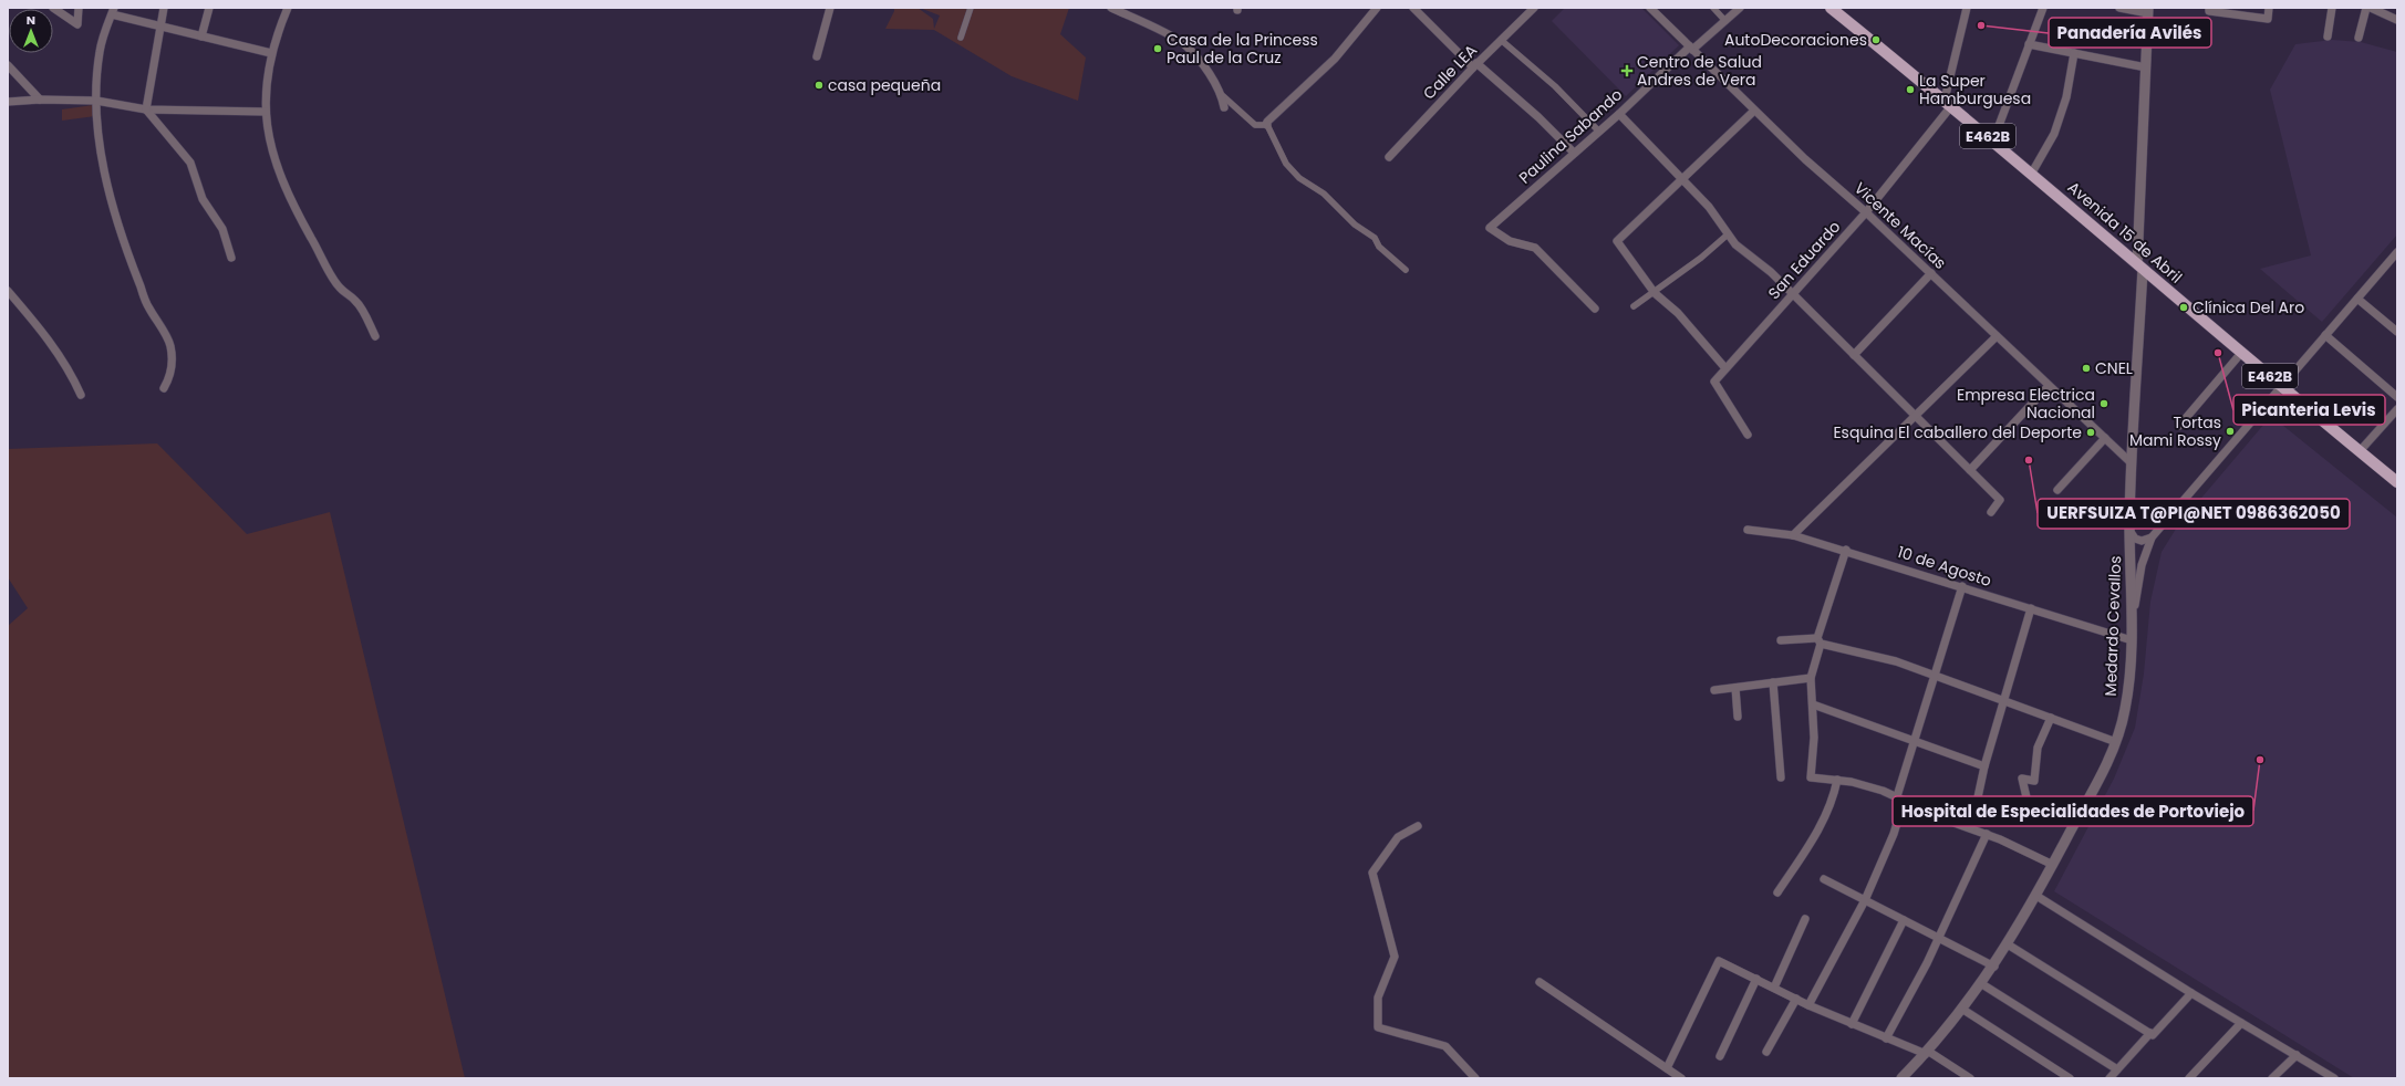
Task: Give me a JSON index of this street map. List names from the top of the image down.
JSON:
{
  "streets": {
    "main road": ["E462B", "Avenida 15 de Abril"],
    "street": [
      "Calle LEA",
      "Paulina Sabando",
      "Vicente Macías",
      "San Eduardo",
      "10 de Agosto",
      "Medardo Cevallos"
    ]
  },
  "crossings": [
    ["Paulina Sabando", "Vicente Macías"],
    ["Vicente Macías", "San Eduardo"],
    ["Vicente Macías", "Medardo Cevallos"],
    ["Avenida 15 de Abril", "San Eduardo"],
    ["Avenida 15 de Abril", "Medardo Cevallos"],
    ["10 de Agosto", "Medardo Cevallos"]
  ],
  "places": {
    "other": [
      "Panadería Avilés",
      "AutoDecoraciones",
      "Casa de la Princess Paul de la Cruz",
      "casa pequeña",
      "La Super Hamburguesa",
      "Clínica Del Aro",
      "Picanteria Levis",
      "CNEL",
      "Empresa Electrica Nacional",
      "Tortas Mami Rossy",
      "Esquina El caballero del Deporte",
      "UERFSUIZA T@PI@NET 0986362050",
      "Hospital de Especialidades de Portoviejo"
    ],
    "health": ["Centro de Salud Andres de Vera"]
  },
  "north": "top"
}
